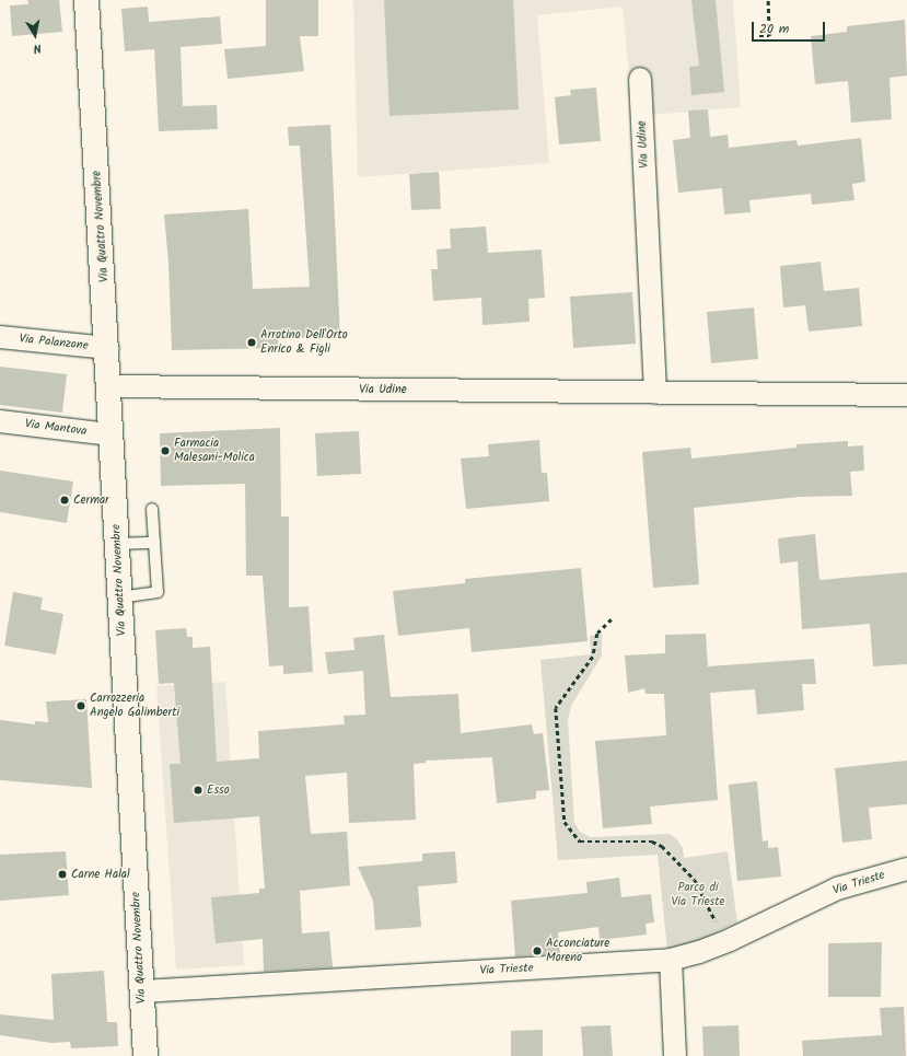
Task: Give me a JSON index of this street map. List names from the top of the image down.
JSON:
{
  "streets": {
    "main road": ["Via Quattro Novembre"],
    "street": [
      "Via Udine",
      "Via Palanzone",
      "Via Mantova",
      "Via Trieste"
    ]
  },
  "crossings": [
    ["Via Udine", "Via Quattro Novembre"],
    ["Via Quattro Novembre", "Via Palanzone"],
    ["Via Quattro Novembre", "Via Mantova"],
    ["Via Quattro Novembre", "Via Trieste"]
  ],
  "parks": ["Parco di Via Trieste"],
  "places": [
    "Arrotino Dell'Orto Enrico & Figli",
    "Farmacia Malesani-Molica",
    "Cermar",
    "Carrozzeria Angelo Galimberti",
    "Esso",
    "Carne Halal",
    "Acconciature Moreno"
  ],
  "scale_bar": "20 m",
  "north": "bottom"
}
